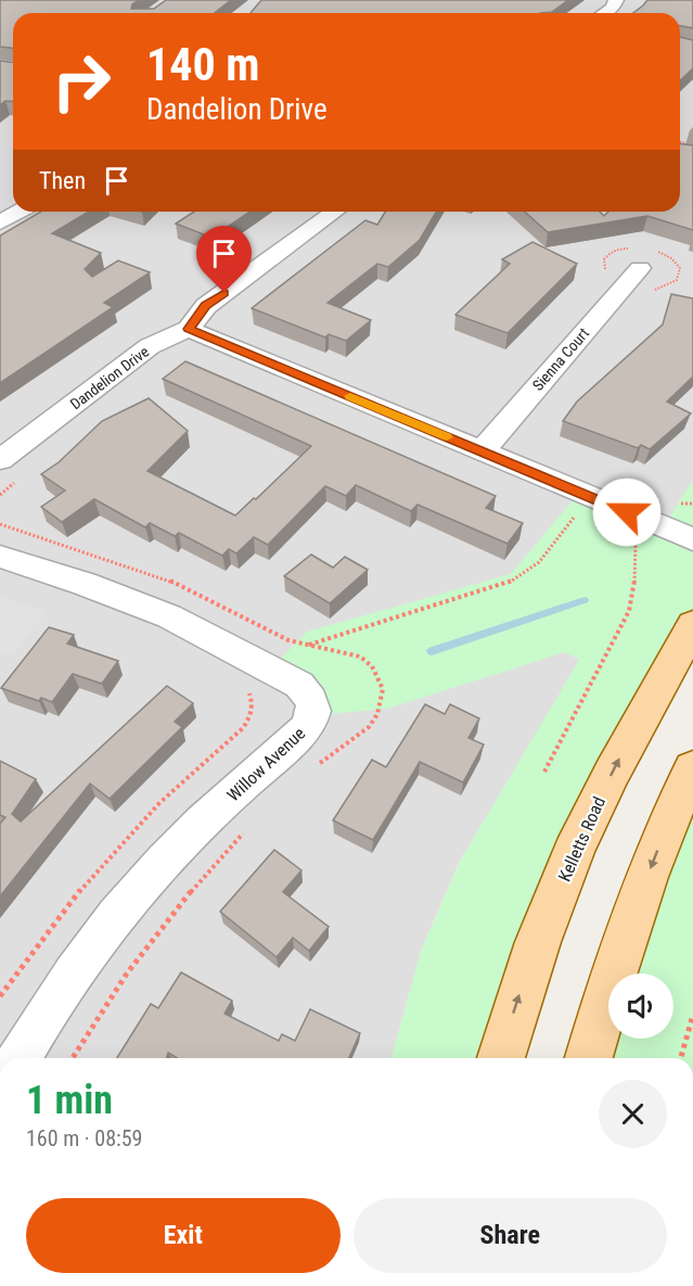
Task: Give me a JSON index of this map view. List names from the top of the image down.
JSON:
{
  "streets": {
    "main road": ["Kelletts Road"],
    "street": ["Sienna Court", "Dandelion Drive", "Willow Avenue"]
  },
  "page": {
    "turn": ["140 m", "Dandelion Drive"],
    "then": "Then",
    "heading": ["1 min", "160 m · 08:59"],
    "buttons": ["Exit", "Share"]
  }
}
